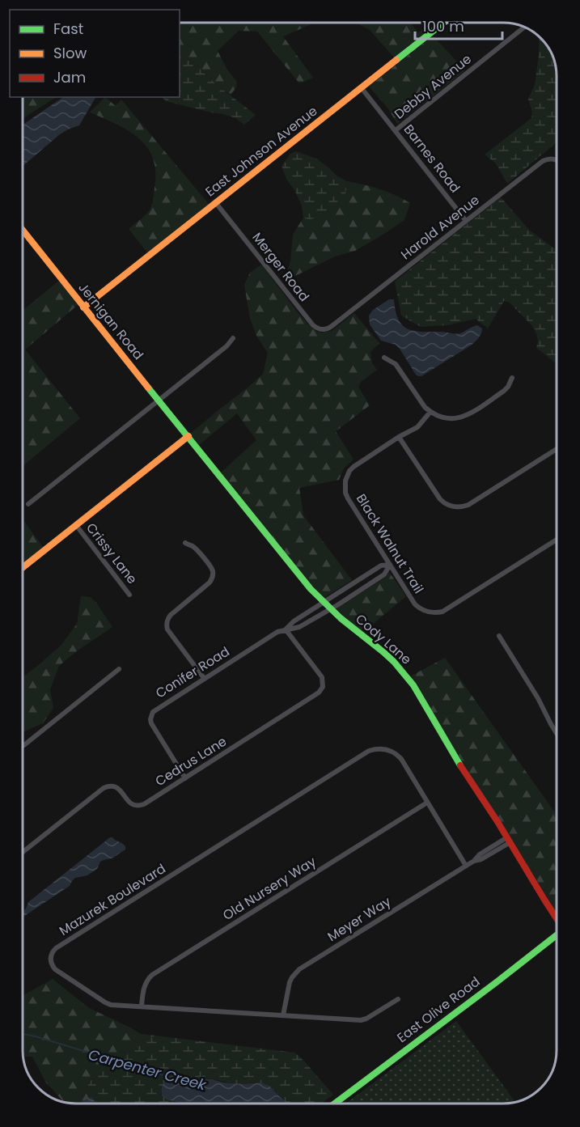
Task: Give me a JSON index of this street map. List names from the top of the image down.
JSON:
{
  "streets": {
    "street": [
      "Debby Avenue",
      "East Johnson Avenue",
      "Barnes Road",
      "Harold Avenue",
      "Merger Road",
      "Jernigan Road",
      "Black Walnut Trail",
      "Crissy Lane",
      "Cody Lane",
      "Conifer Road",
      "Cedrus Lane",
      "Old Nursery Way",
      "Mazurek Boulevard",
      "Meyer Way",
      "East Olive Road"
    ]
  },
  "crossings": [
    ["Debby Avenue", "Barnes Road"],
    ["East Johnson Avenue", "Barnes Road"],
    ["East Johnson Avenue", "Merger Road"],
    ["East Johnson Avenue", "Jernigan Road"],
    ["Barnes Road", "Harold Avenue"],
    ["Harold Avenue", "Merger Road"],
    ["Jernigan Road", "Cody Lane"],
    ["Black Walnut Trail", "Conifer Road"],
    ["Cody Lane", "Conifer Road"],
    ["Cody Lane", "Meyer Way"],
    ["Conifer Road", "Cedrus Lane"],
    ["Old Nursery Way", "Mazurek Boulevard"],
    ["Mazurek Boulevard", "Meyer Way"]
  ],
  "water": ["Carpenter Creek"],
  "legend": ["Fast", "Slow", "Jam"],
  "scale_bar": "100 m"
}
